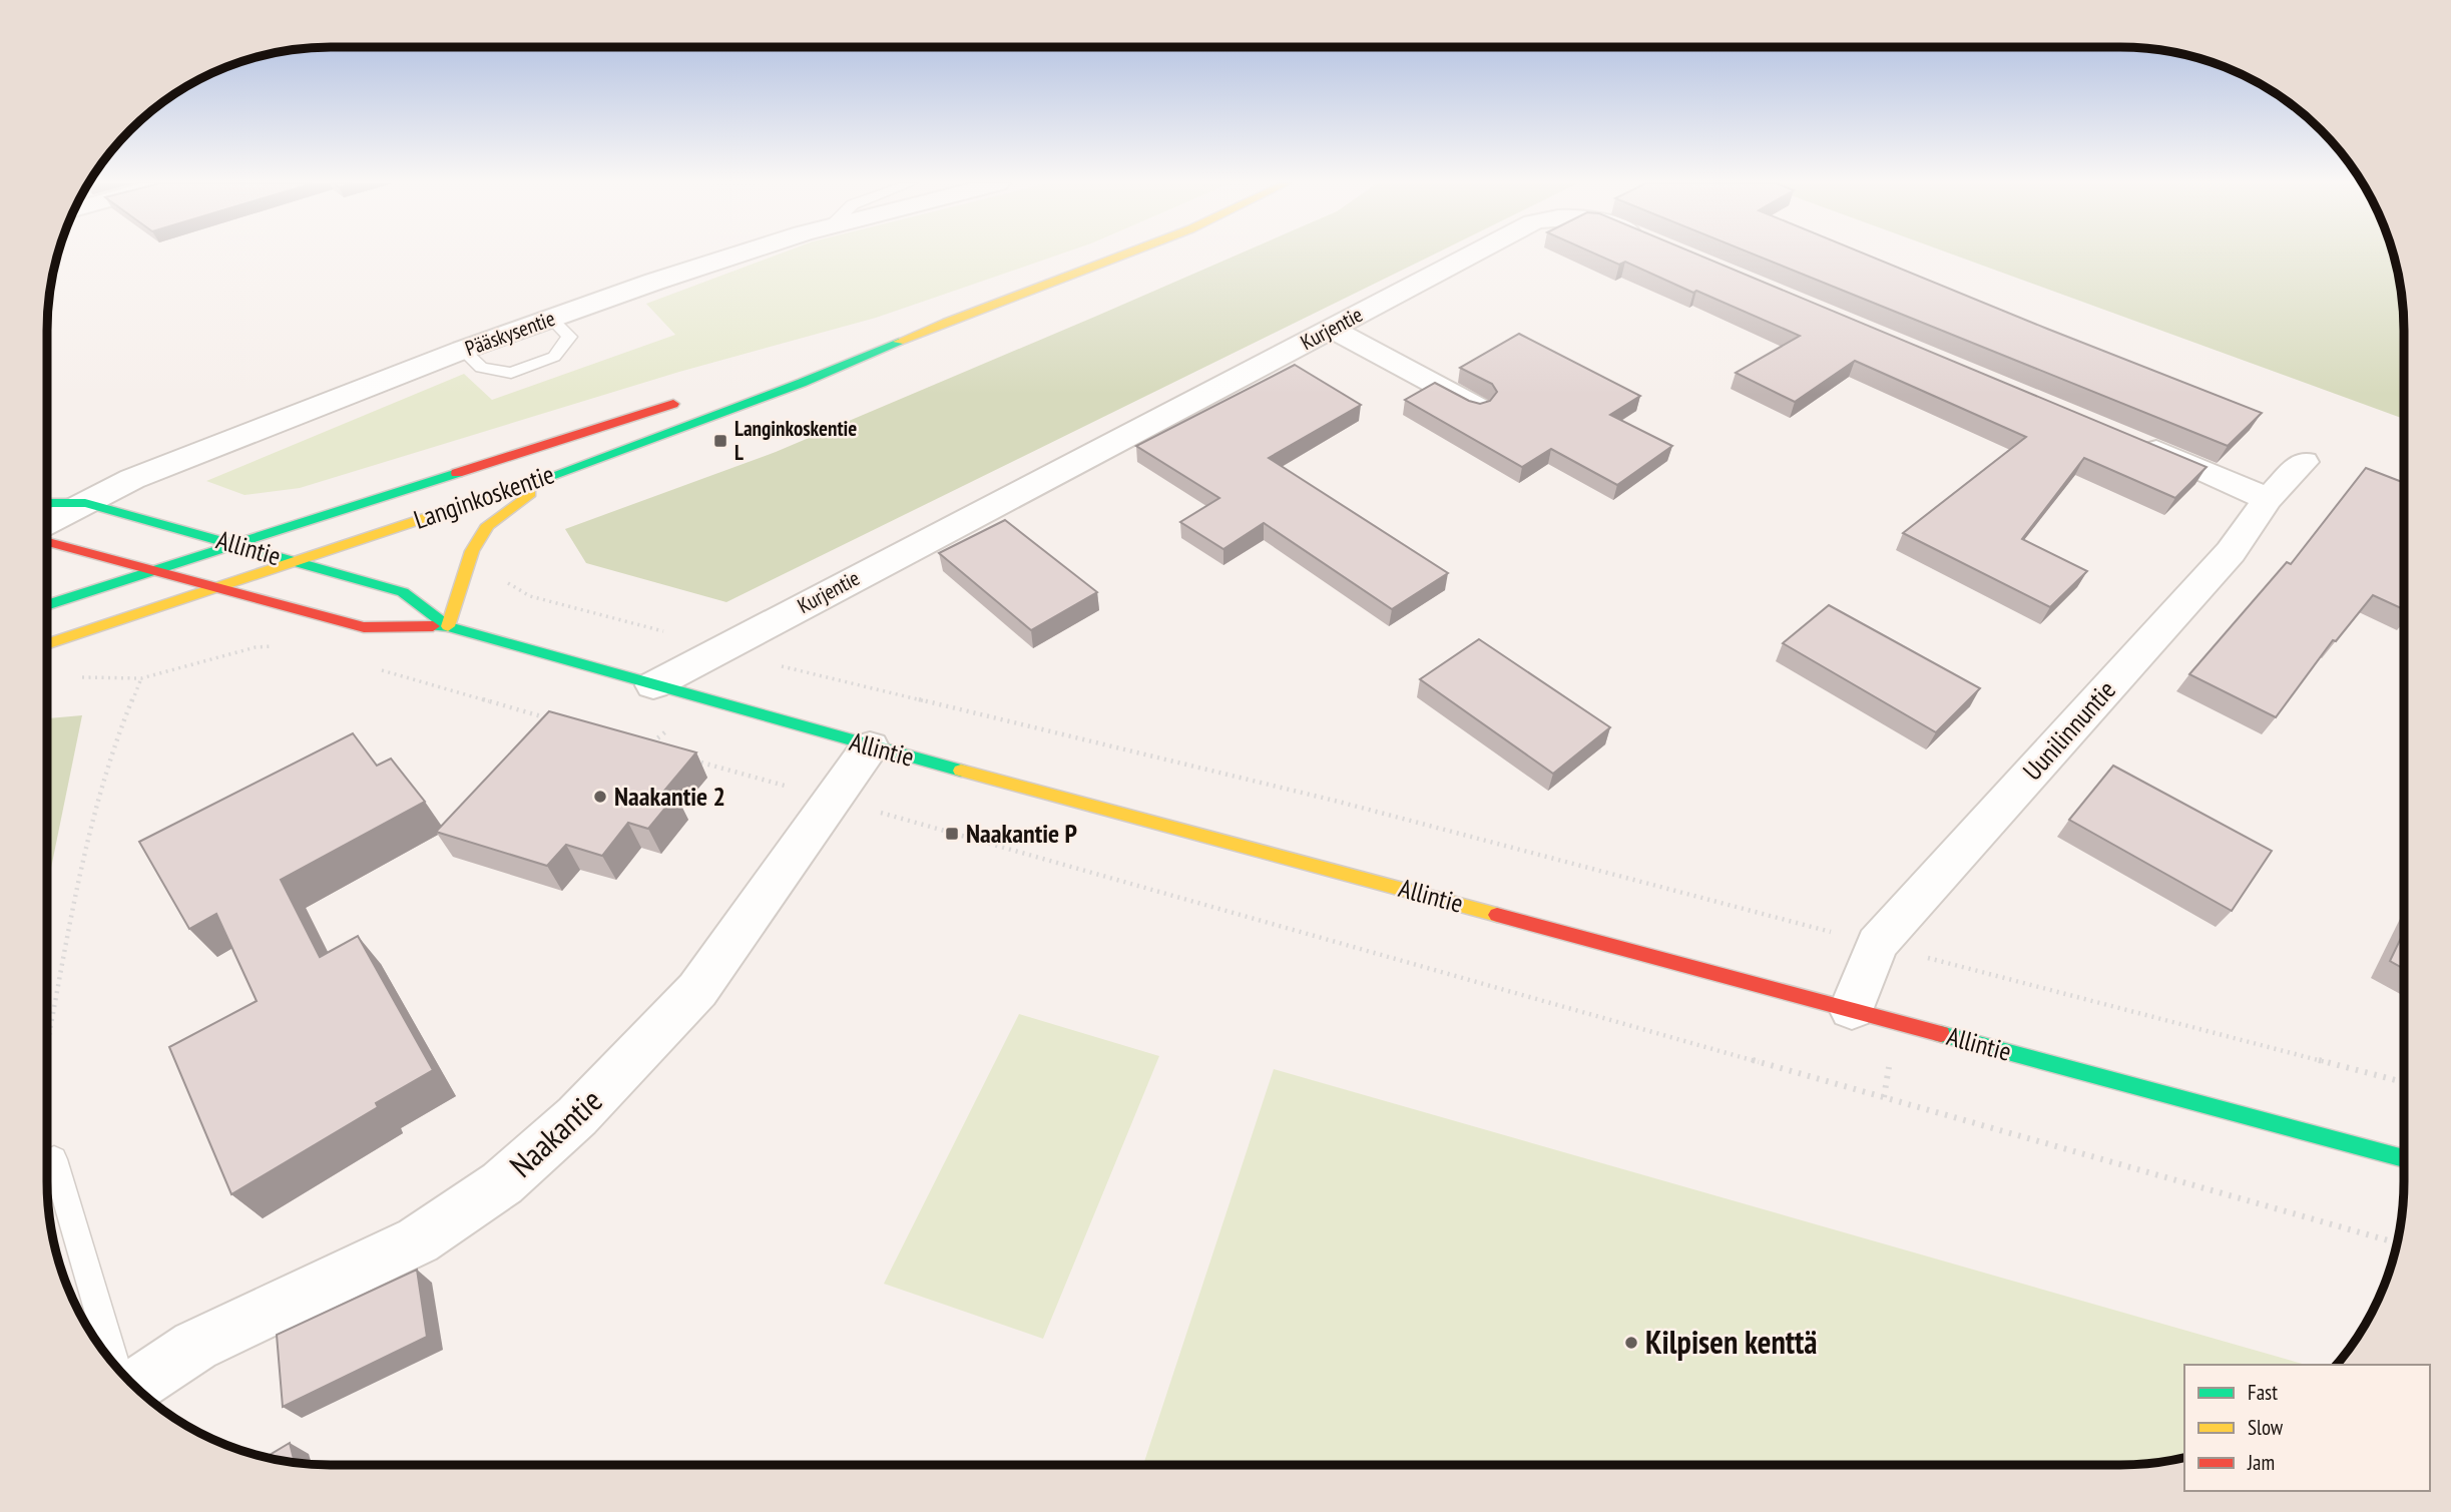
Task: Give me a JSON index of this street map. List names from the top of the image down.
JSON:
{
  "streets": {
    "street": [
      "Kurjentie",
      "Pääskysentie",
      "Langinkoskentie",
      "Allintie",
      "Uunilinnuntie",
      "Naakantie"
    ]
  },
  "crossings": [
    ["Kurjentie", "Allintie"],
    ["Pääskysentie", "Allintie"],
    ["Langinkoskentie", "Allintie"],
    ["Allintie", "Uunilinnuntie"],
    ["Allintie", "Naakantie"]
  ],
  "places": {
    "transit": ["Langinkoskentie L", "Naakantie P"],
    "other": ["Naakantie 2", "Kilpisen kenttä"]
  },
  "legend": ["Fast", "Slow", "Jam"]
}
